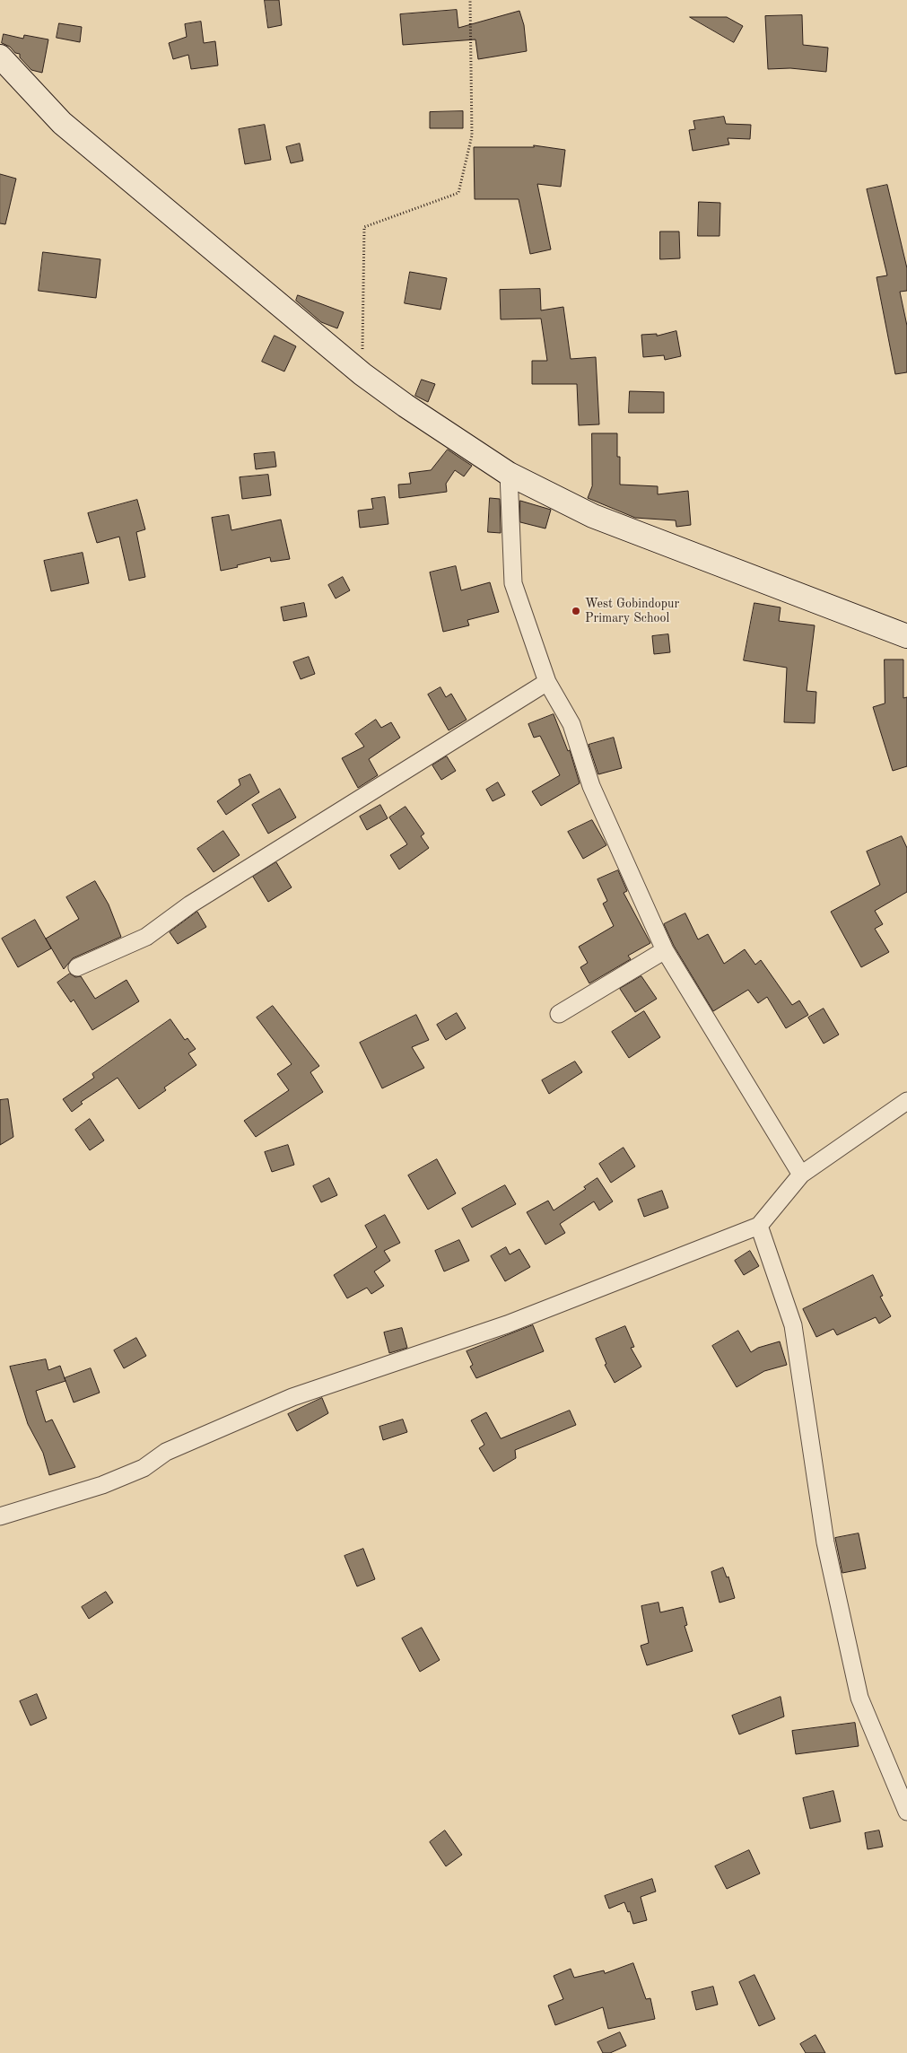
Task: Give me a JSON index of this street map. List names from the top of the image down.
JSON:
{
  "places": ["West Gobindopur Primary School"]
}
